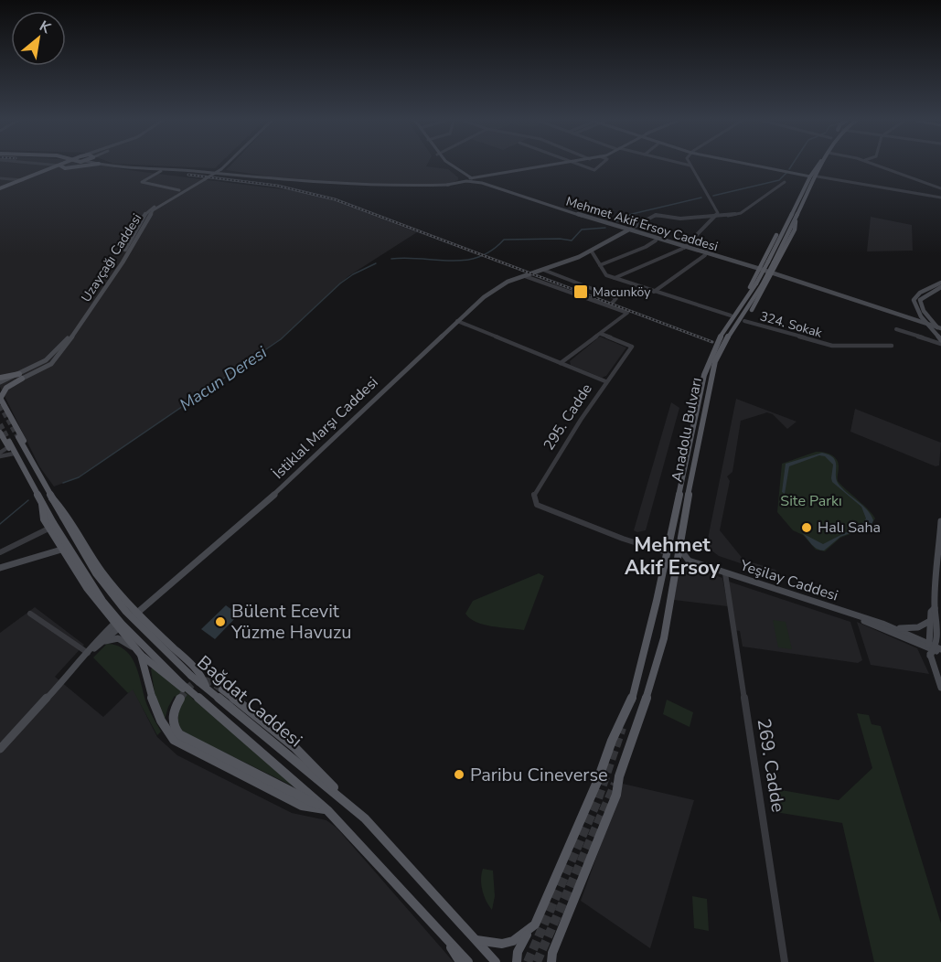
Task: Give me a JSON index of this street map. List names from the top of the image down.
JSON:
{
  "streets": {
    "main road": [
      "Mehmet Akif Ersoy Caddesi",
      "Uzayçağı Caddesi",
      "İstiklal Marşı Caddesi",
      "Anadolu Bulvarı",
      "Yeşilay Caddesi",
      "Bağdat Caddesi"
    ],
    "street": ["324. Sokak", "295. Cadde", "269. Cadde"]
  },
  "crossings": [
    ["Mehmet Akif Ersoy Caddesi", "İstiklal Marşı Caddesi"],
    ["295. Cadde", "Anadolu Bulvarı"],
    ["Yeşilay Caddesi", "269. Cadde"]
  ],
  "districts": ["Mehmet Akif Ersoy"],
  "water": ["Macun Deresi"],
  "parks": ["Site Parkı"],
  "places": {
    "transit": ["Macunköy"],
    "other": ["Halı Saha", "Bülent Ecevit Yüzme Havuzu", "Paribu Cineverse"]
  },
  "north": "top right"
}
